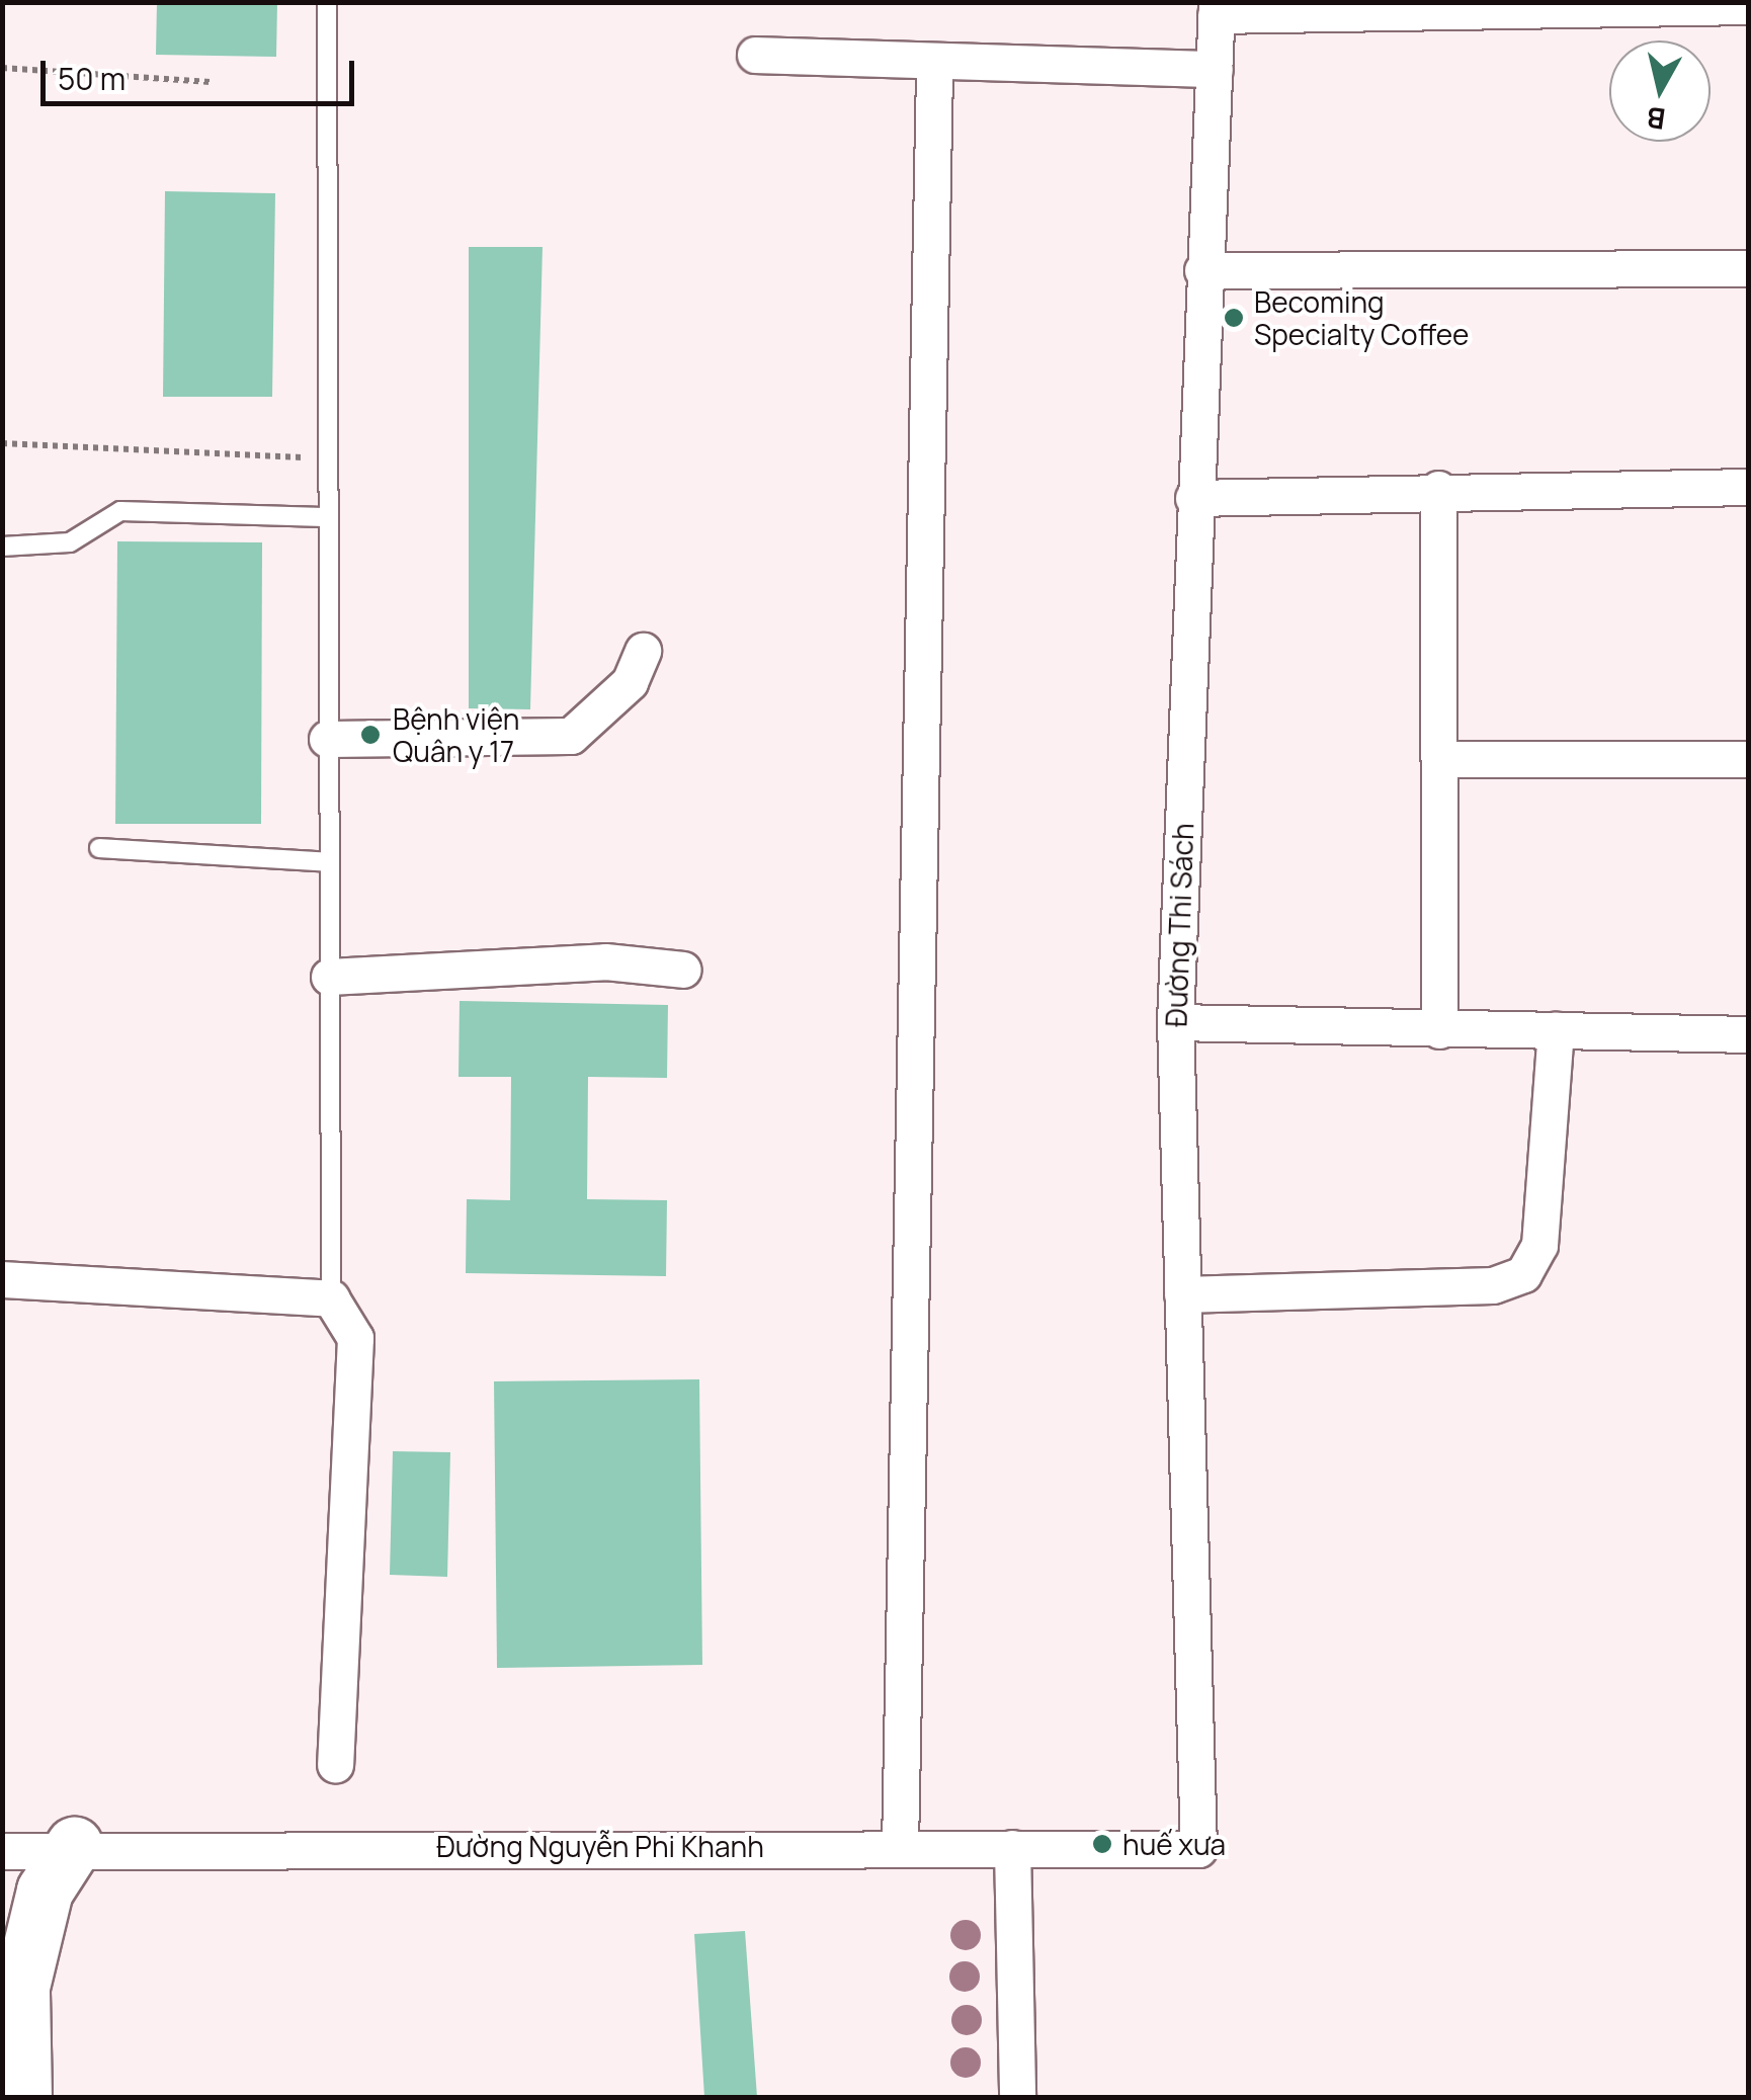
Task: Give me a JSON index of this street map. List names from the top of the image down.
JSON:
{
  "streets": {
    "street": ["Đường Thi Sách", "Đường Nguyễn Phi Khanh"]
  },
  "crossings": [
    ["Đường Thi Sách", "Đường Nguyễn Phi Khanh"]
  ],
  "places": ["Becoming Specialty Coffee", "Bệnh viện Quân y 17", "huế xưa"],
  "scale_bar": "50 m",
  "north": "bottom"
}
